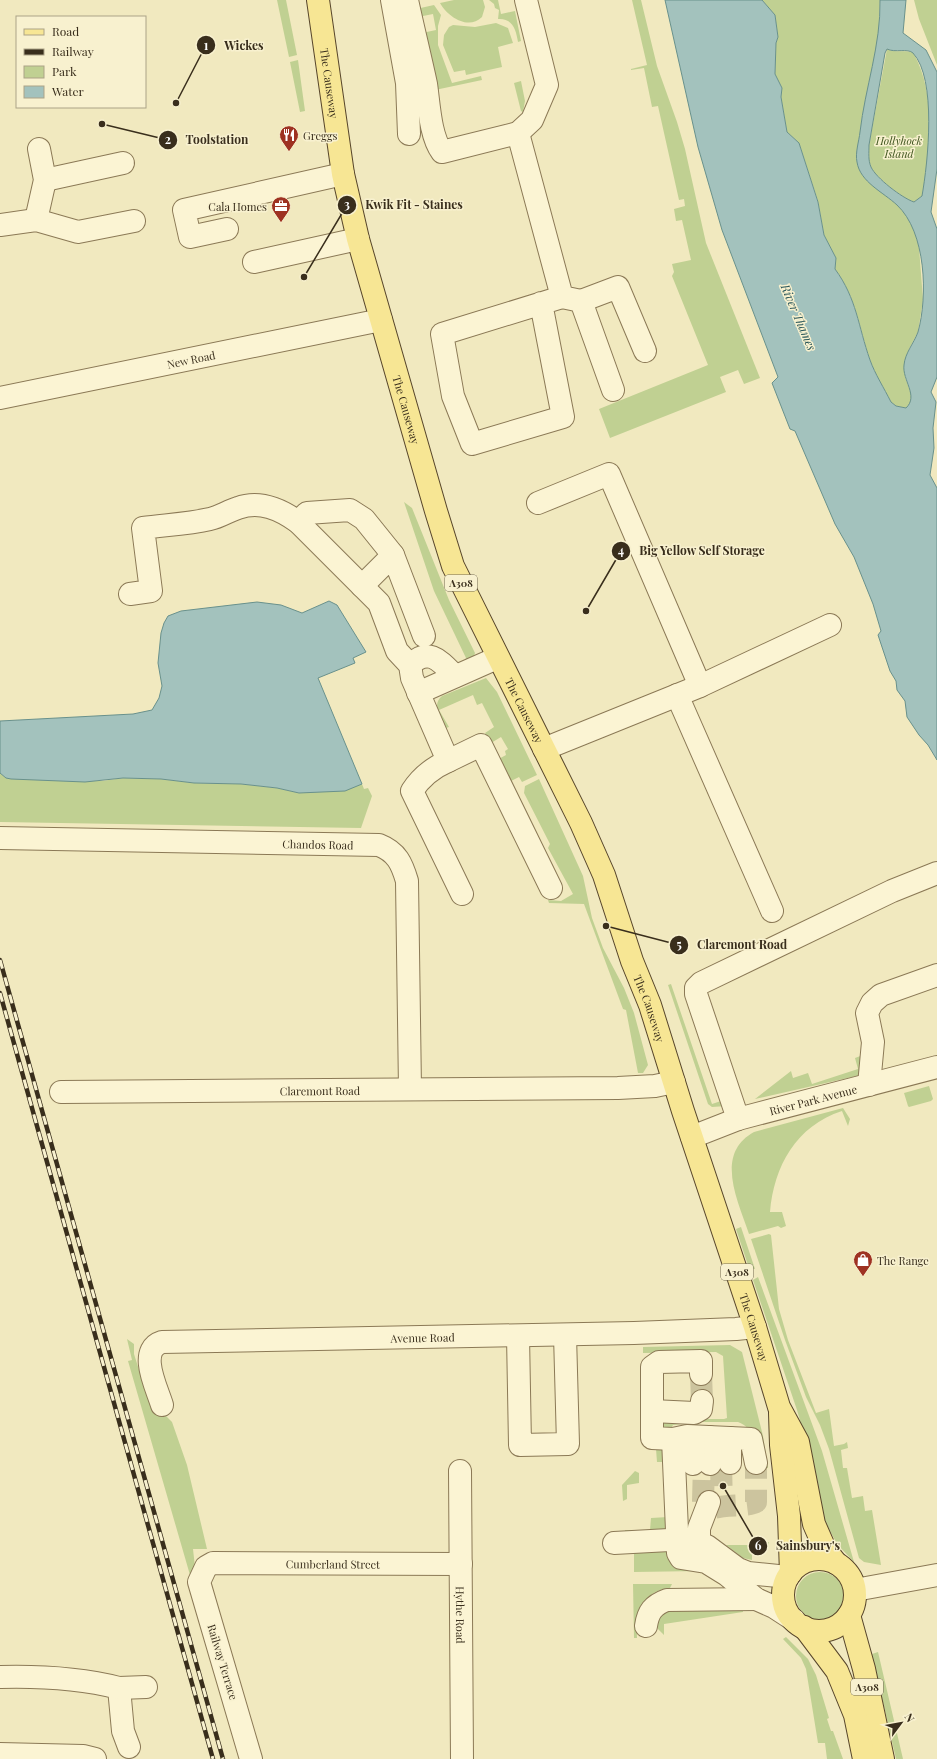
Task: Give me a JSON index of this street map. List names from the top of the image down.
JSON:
{
  "streets": {
    "main road": ["The Causeway", "A308"],
    "street": [
      "New Road",
      "Chandos Road",
      "Claremont Road",
      "River Park Avenue",
      "Avenue Road",
      "Cumberland Street",
      "Hythe Road",
      "Railway Terrace"
    ]
  },
  "crossings": [
    ["The Causeway", "New Road"],
    ["The Causeway", "A308"],
    ["The Causeway", "Claremont Road"],
    ["The Causeway", "River Park Avenue"],
    ["The Causeway", "Avenue Road"],
    ["Chandos Road", "Claremont Road"],
    ["Cumberland Street", "Hythe Road"],
    ["Cumberland Street", "Railway Terrace"]
  ],
  "water": ["River Thames"],
  "parks": ["Hollyhock Island"],
  "places": {
    "other": [
      "Wickes",
      "Toolstation",
      "Kwik Fit - Staines",
      "Big Yellow Self Storage",
      "Claremont Road",
      "Sainsbury's"
    ],
    "restaurant": ["Greggs"],
    "office": ["Cala Homes"],
    "shop": ["The Range"]
  },
  "legend": [
    "Road",
    "Railway",
    "Park",
    "Water"
  ],
  "north": "top right"
}
